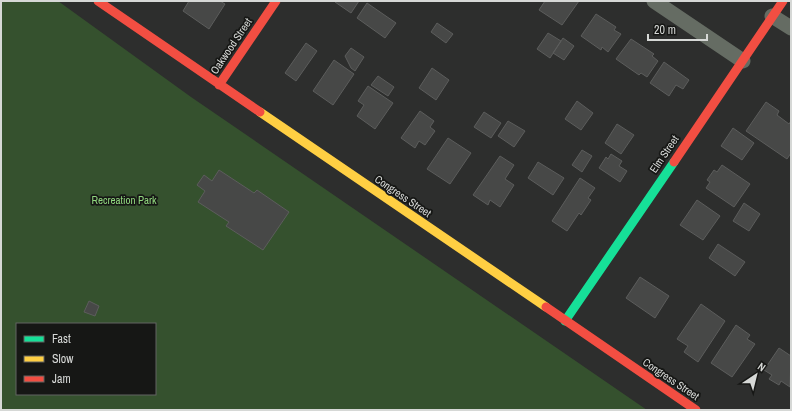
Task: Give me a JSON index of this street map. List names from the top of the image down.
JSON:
{
  "streets": {
    "street": ["Oakwood Street", "Elm Street", "Congress Street"]
  },
  "crossings": [
    ["Oakwood Street", "Congress Street"],
    ["Elm Street", "Congress Street"]
  ],
  "parks": ["Recreation Park"],
  "legend": ["Fast", "Slow", "Jam"],
  "scale_bar": "20 m",
  "north": "top right"
}
